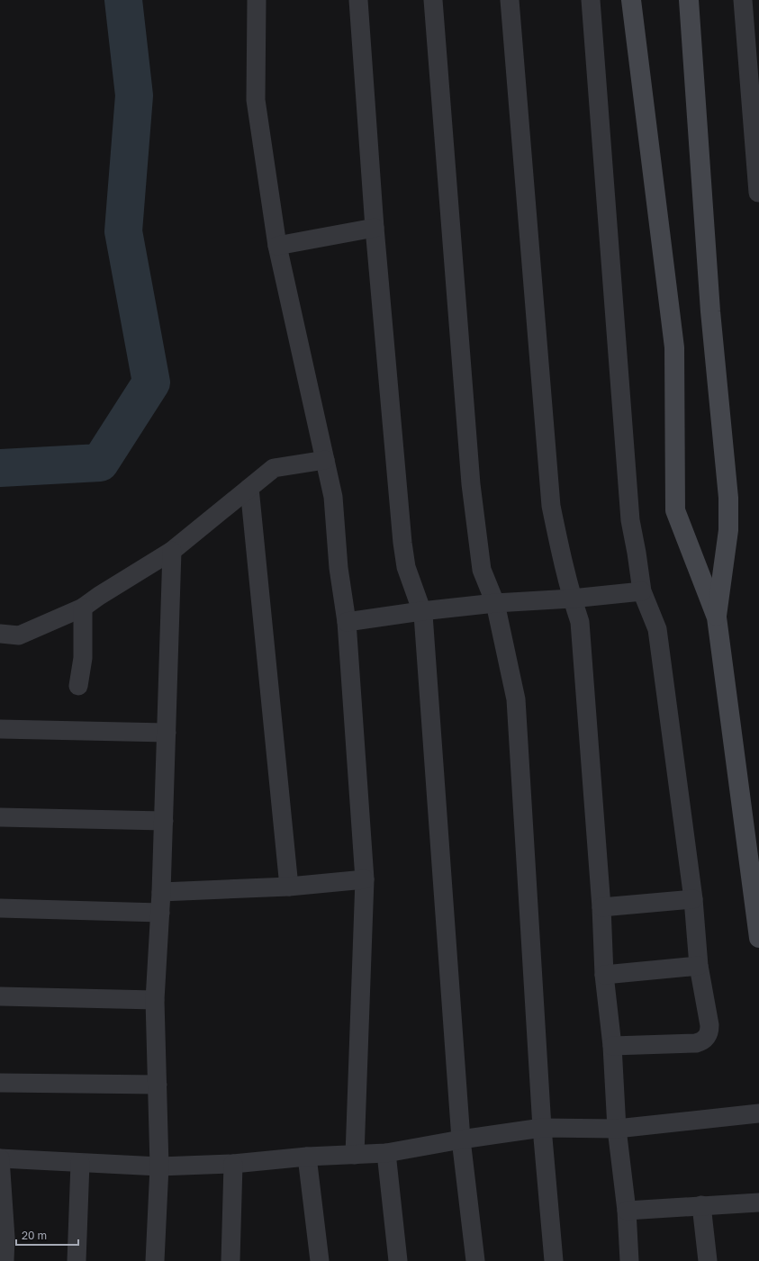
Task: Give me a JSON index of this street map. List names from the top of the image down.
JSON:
{
  "scale_bar": "20 m"
}
